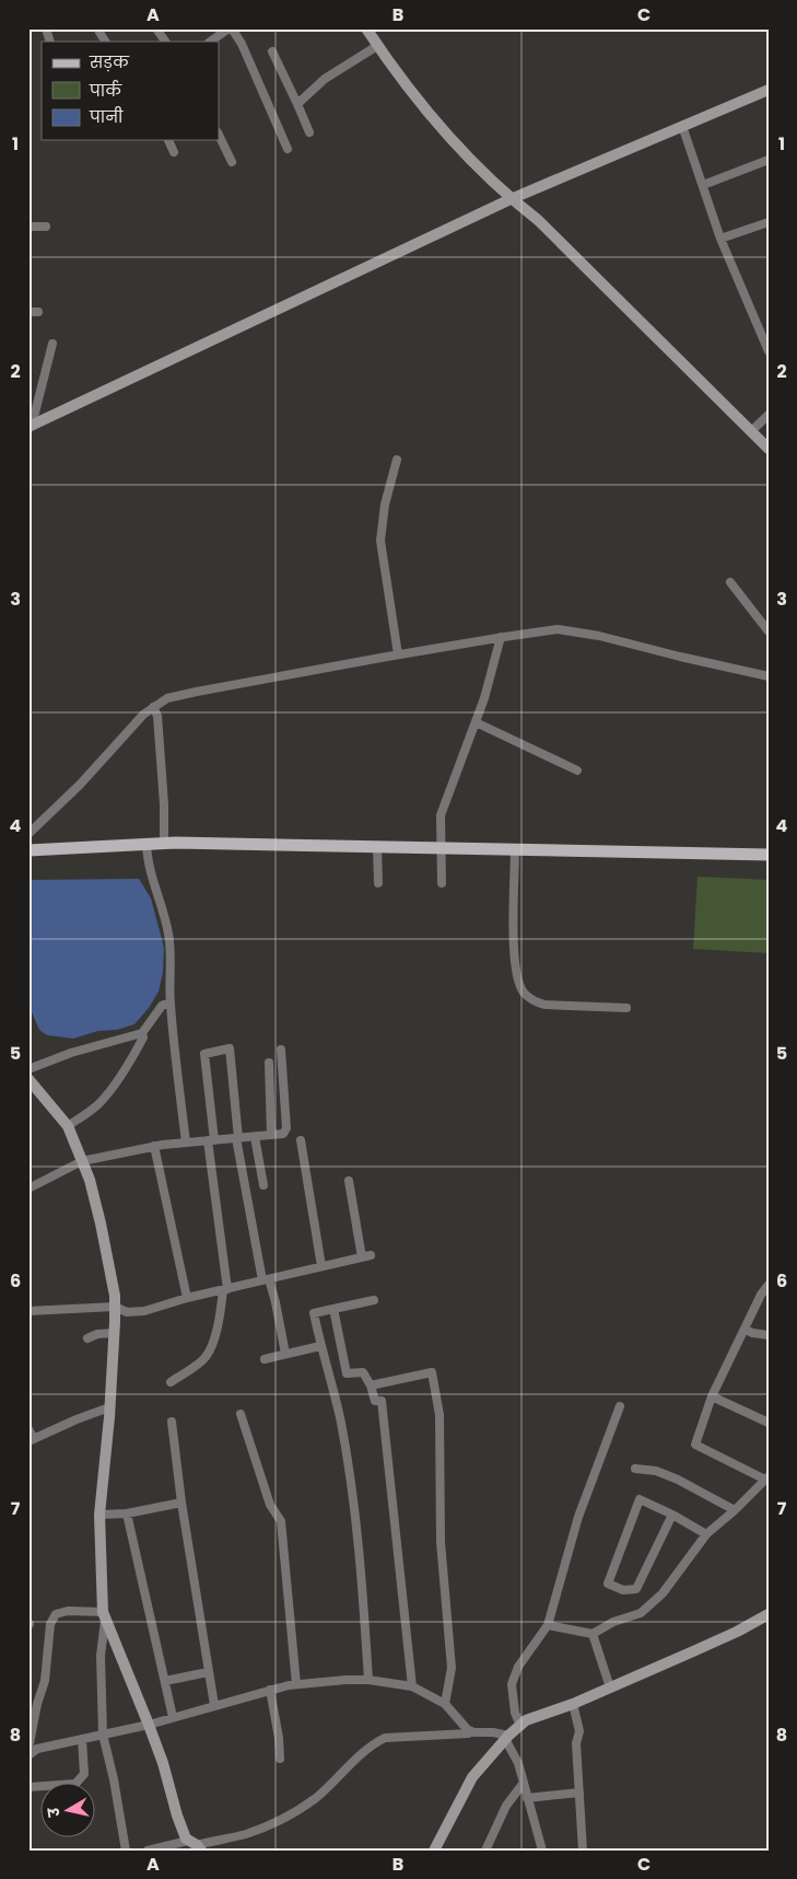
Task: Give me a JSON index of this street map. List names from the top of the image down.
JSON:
{
  "legend": ["सड़क", "पार्क", "पानी"],
  "north": "left",
  "grid": {
    "columns": ["A", "B", "C"],
    "rows": [
      "1",
      "2",
      "3",
      "4",
      "5",
      "6",
      "7",
      "8"
    ]
  }
}
